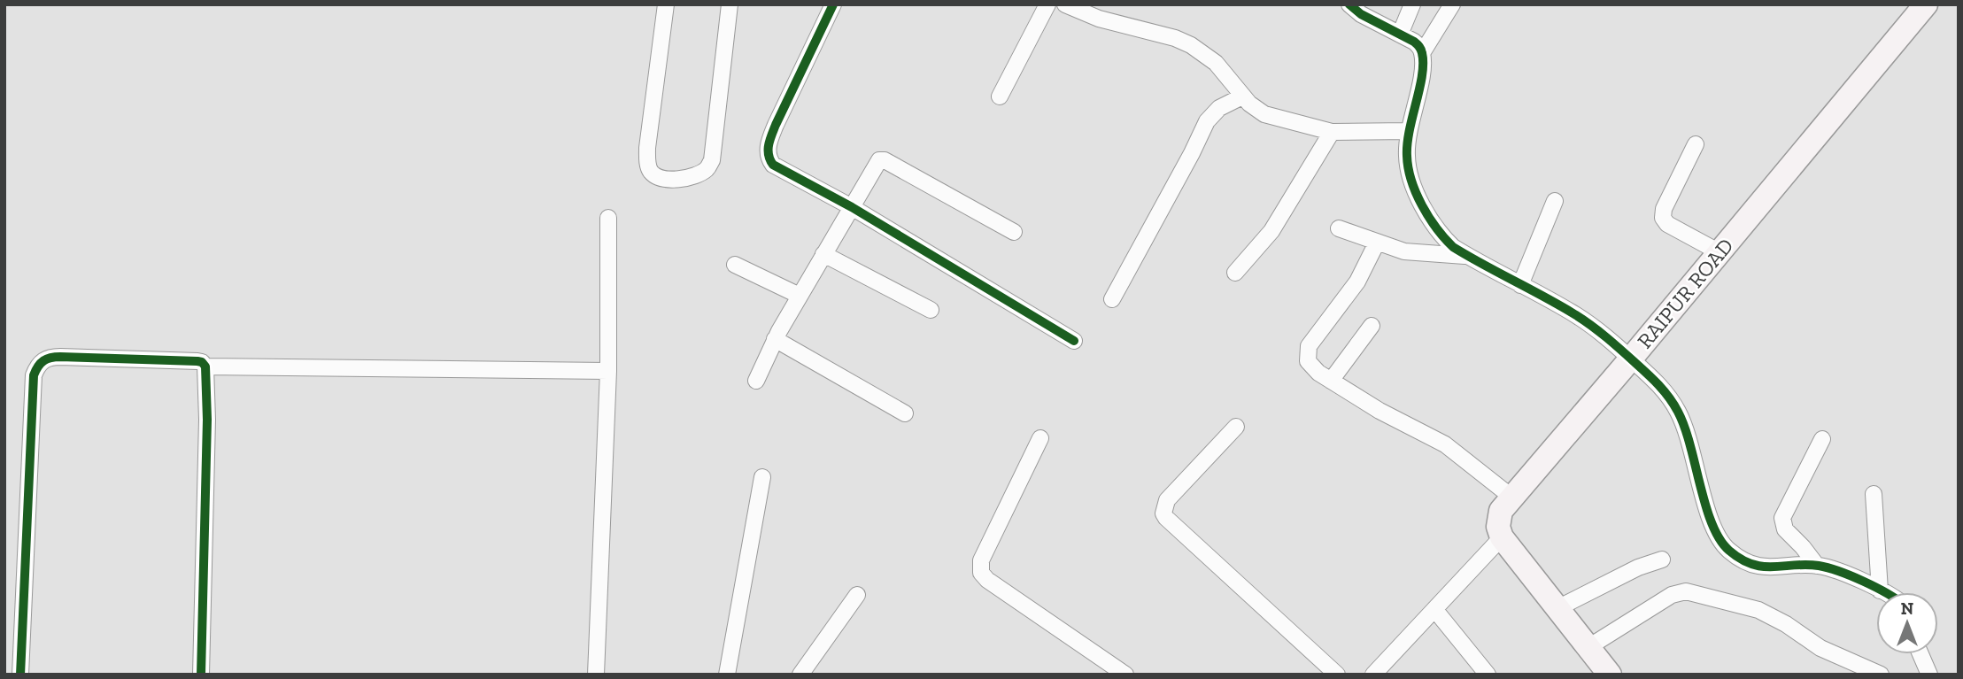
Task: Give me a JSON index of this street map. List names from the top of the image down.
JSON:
{
  "streets": {
    "main road": ["RAIPUR ROAD"]
  },
  "north": "top"
}
